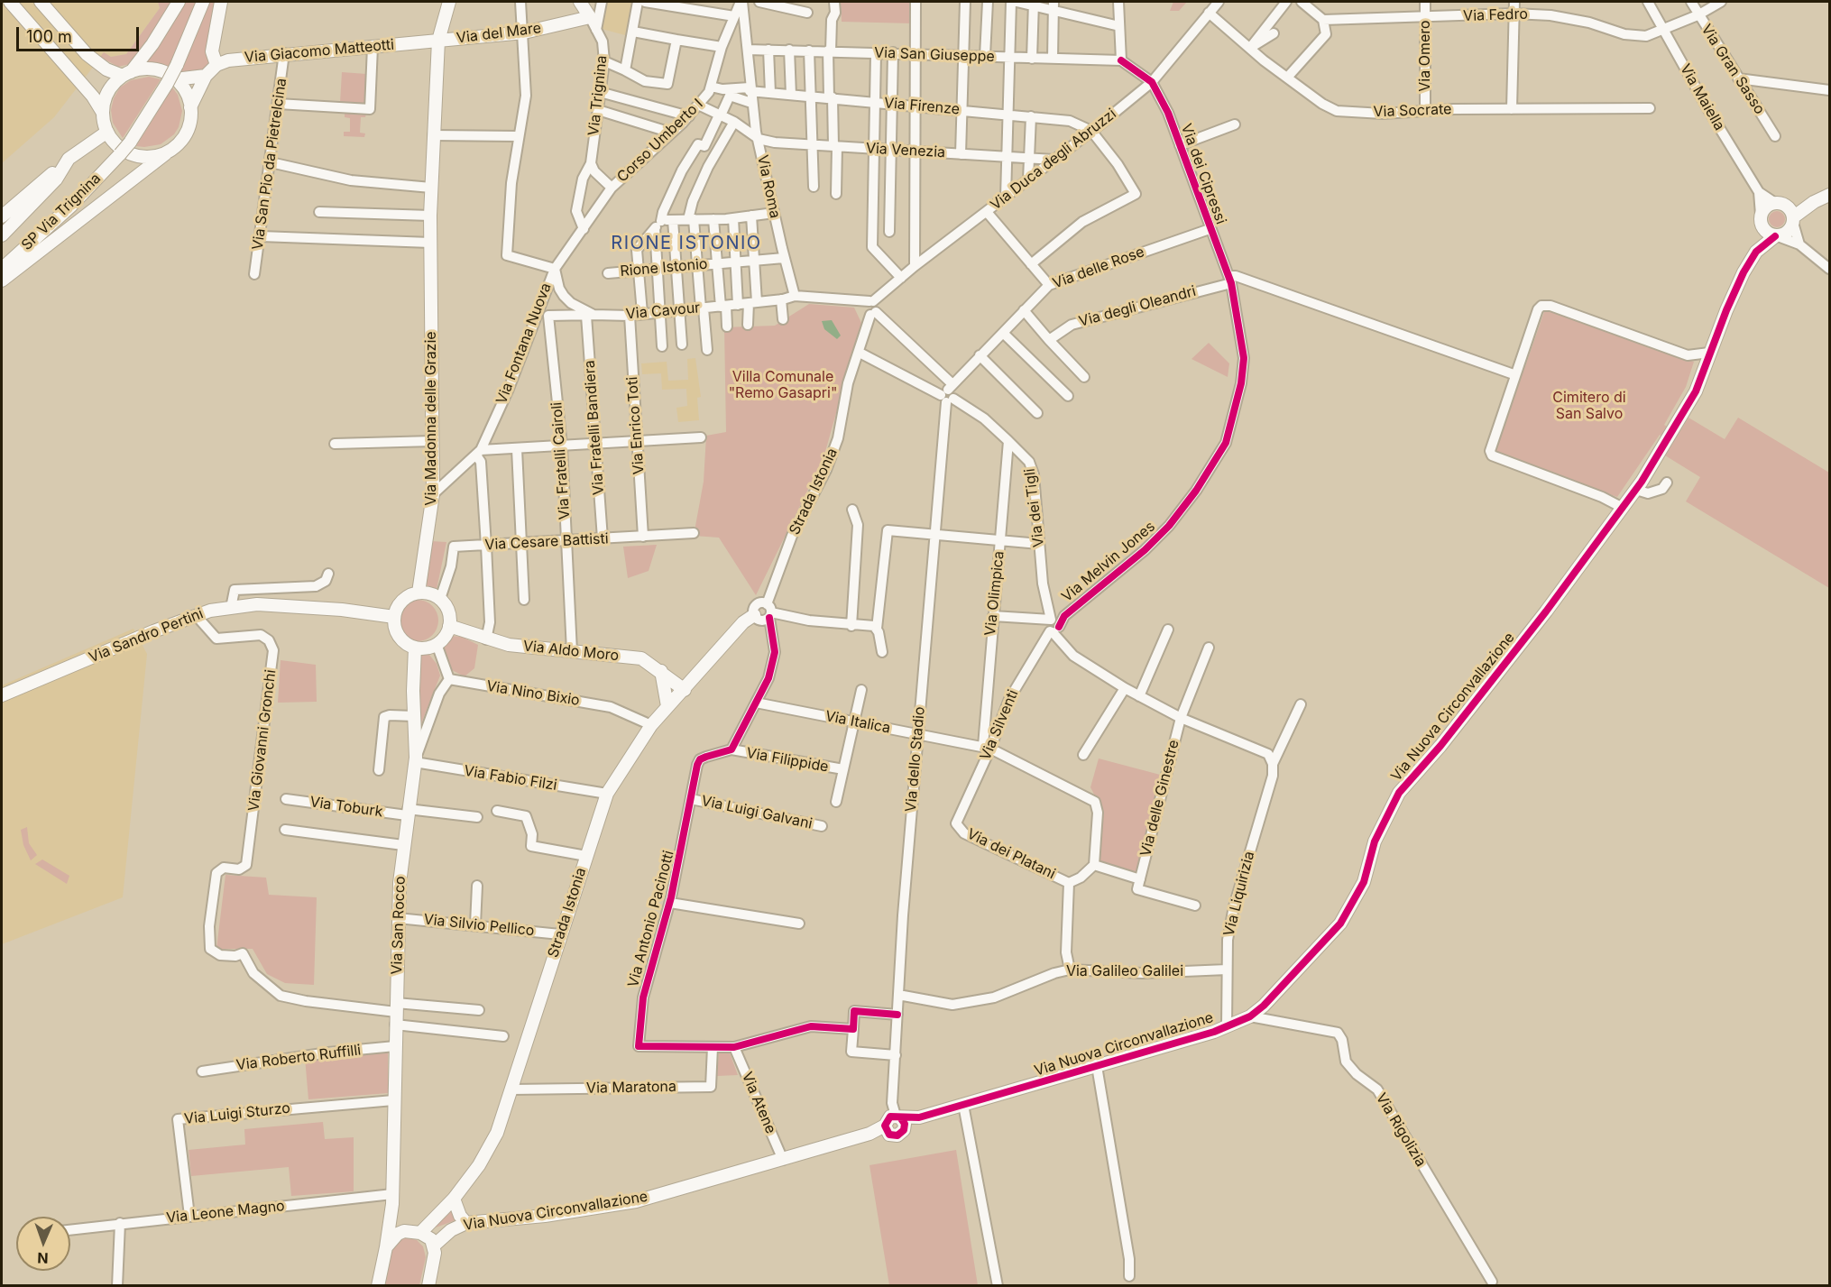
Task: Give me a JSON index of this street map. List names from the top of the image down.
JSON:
{
  "streets": {
    "street": [
      "Via Fedro",
      "Via del Mare",
      "Via Giacomo Matteotti",
      "Via San Giuseppe",
      "Via Omero",
      "Via Gran Sasso",
      "Via Trignina",
      "Via Maiella",
      "Via Firenze",
      "Via Socrate",
      "Corso Umberto I",
      "Via Venezia",
      "Via Duca degli Abruzzi",
      "Via San Pio da Pietrelcina",
      "Via dei Cipressi",
      "Via Roma",
      "SP Via Trignina",
      "Rione Istonio",
      "Via delle Rose",
      "Via degli Oleandri",
      "Via Cavour",
      "Via Fontana Nuova",
      "Via Madonna delle Grazie",
      "Via Enrico Toti",
      "Via Fratelli Bandiera",
      "Via Fratelli Cairoli",
      "Strada Istonia",
      "Via dei Tigli",
      "Via Cesare Battisti",
      "Via Melvin Jones",
      "Via Olimpica",
      "Via Sandro Pertini",
      "Via Aldo Moro",
      "Via Nino Bixio",
      "Via Nuova Circonvallazione",
      "Via Italica",
      "Via Silventi",
      "Via Giovanni Gronchi",
      "Via dello Stadio",
      "Via Filippide",
      "Via Fabio Filzi",
      "Via delle Ginestre",
      "Via Toburk",
      "Via Luigi Galvani",
      "Via dei Platani",
      "Via Liquirizia",
      "Via Antonio Pacinotti",
      "Via San Rocco",
      "Via Silvio Pellico",
      "Via Galileo Galilei",
      "Via Roberto Ruffilli",
      "Via Maratona",
      "Via Atene",
      "Via Luigi Sturzo",
      "Via Rigolizia",
      "Via Leone Magno"
    ]
  },
  "crossings": [
    ["Via Fedro", "Via Omero"],
    ["Via Fedro", "Via Gran Sasso"],
    ["Via Fedro", "Via Maiella"],
    ["Via del Mare", "Via Giacomo Matteotti"],
    ["Via del Mare", "Via Trignina"],
    ["Via del Mare", "Via Madonna delle Grazie"],
    ["Via Giacomo Matteotti", "Via San Pio da Pietrelcina"],
    ["Via Giacomo Matteotti", "Via Madonna delle Grazie"],
    ["Via San Giuseppe", "Via Roma"],
    ["Via Omero", "Via Socrate"],
    ["Via Trignina", "Via Fontana Nuova"],
    ["Via Maiella", "Via Nuova Circonvallazione"],
    ["Via Firenze", "Via Duca degli Abruzzi"],
    ["Via Firenze", "Via Roma"],
    ["Via Socrate", "Via Duca degli Abruzzi"],
    ["Corso Umberto I", "Via Roma"],
    ["Corso Umberto I", "Via Fontana Nuova"],
    ["Via Venezia", "Via Duca degli Abruzzi"],
    ["Via Venezia", "Via Roma"],
    ["Via Duca degli Abruzzi", "Via dei Cipressi"],
    ["Via Duca degli Abruzzi", "Strada Istonia"],
    ["Via dei Cipressi", "Via delle Rose"],
    ["Via dei Cipressi", "Via degli Oleandri"],
    ["Via dei Cipressi", "Via Melvin Jones"],
    ["Via Roma", "Rione Istonio"],
    ["Via Roma", "Via Cavour"],
    ["Via delle Rose", "Via dei Tigli"],
    ["Via delle Rose", "Via dello Stadio"],
    ["Via degli Oleandri", "Via Melvin Jones"],
    ["Via Cavour", "Via Fontana Nuova"],
    ["Via Cavour", "Via Enrico Toti"],
    ["Via Cavour", "Via Fratelli Bandiera"],
    ["Via Cavour", "Via Fratelli Cairoli"],
    ["Via Fontana Nuova", "Via Madonna delle Grazie"],
    ["Via Madonna delle Grazie", "Via Cesare Battisti"],
    ["Via Madonna delle Grazie", "Via Sandro Pertini"],
    ["Via Madonna delle Grazie", "Via Aldo Moro"],
    ["Via Madonna delle Grazie", "Via San Rocco"],
    ["Via Enrico Toti", "Via Cesare Battisti"],
    ["Via Fratelli Bandiera", "Via Fratelli Cairoli"],
    ["Via Fratelli Bandiera", "Via Cesare Battisti"],
    ["Via Fratelli Cairoli", "Via Cesare Battisti"],
    ["Via Fratelli Cairoli", "Via Aldo Moro"],
    ["Strada Istonia", "Via Aldo Moro"],
    ["Strada Istonia", "Via Nino Bixio"],
    ["Strada Istonia", "Via Fabio Filzi"],
    ["Strada Istonia", "Via Silvio Pellico"],
    ["Strada Istonia", "Via Maratona"],
    ["Via dei Tigli", "Via Melvin Jones"],
    ["Via dei Tigli", "Via Olimpica"],
    ["Via dei Tigli", "Via Silventi"],
    ["Via dei Tigli", "Via dello Stadio"],
    ["Via Cesare Battisti", "Via Sandro Pertini"],
    ["Via Cesare Battisti", "Via Aldo Moro"],
    ["Via Cesare Battisti", "Via San Rocco"],
    ["Via Melvin Jones", "Via Silventi"],
    ["Via Olimpica", "Via Italica"],
    ["Via Olimpica", "Via Silventi"],
    ["Via Sandro Pertini", "Via Aldo Moro"],
    ["Via Sandro Pertini", "Via Giovanni Gronchi"],
    ["Via Sandro Pertini", "Via San Rocco"],
    ["Via Aldo Moro", "Via San Rocco"],
    ["Via Nuova Circonvallazione", "Via dello Stadio"],
    ["Via Nuova Circonvallazione", "Via Liquirizia"],
    ["Via Nuova Circonvallazione", "Via Atene"],
    ["Via Nuova Circonvallazione", "Via Rigolizia"],
    ["Via Italica", "Via Silventi"],
    ["Via Italica", "Via dello Stadio"],
    ["Via Italica", "Via dei Platani"],
    ["Via Silventi", "Via dei Platani"],
    ["Via Giovanni Gronchi", "Via San Rocco"],
    ["Via dello Stadio", "Via Galileo Galilei"],
    ["Via Filippide", "Via Antonio Pacinotti"],
    ["Via Fabio Filzi", "Via San Rocco"],
    ["Via Toburk", "Via San Rocco"],
    ["Via Luigi Galvani", "Via Antonio Pacinotti"],
    ["Via Liquirizia", "Via Galileo Galilei"],
    ["Via Antonio Pacinotti", "Via Maratona"],
    ["Via San Rocco", "Via Silvio Pellico"],
    ["Via San Rocco", "Via Roberto Ruffilli"],
    ["Via San Rocco", "Via Luigi Sturzo"],
    ["Via San Rocco", "Via Leone Magno"],
    ["Via Luigi Sturzo", "Via Leone Magno"]
  ],
  "districts": ["RIONE ISTONIO"],
  "parks": ["Villa Comunale \"Remo Gasapri\"", "Cimitero di San Salvo"],
  "scale_bar": "100 m",
  "north": "bottom"
}
